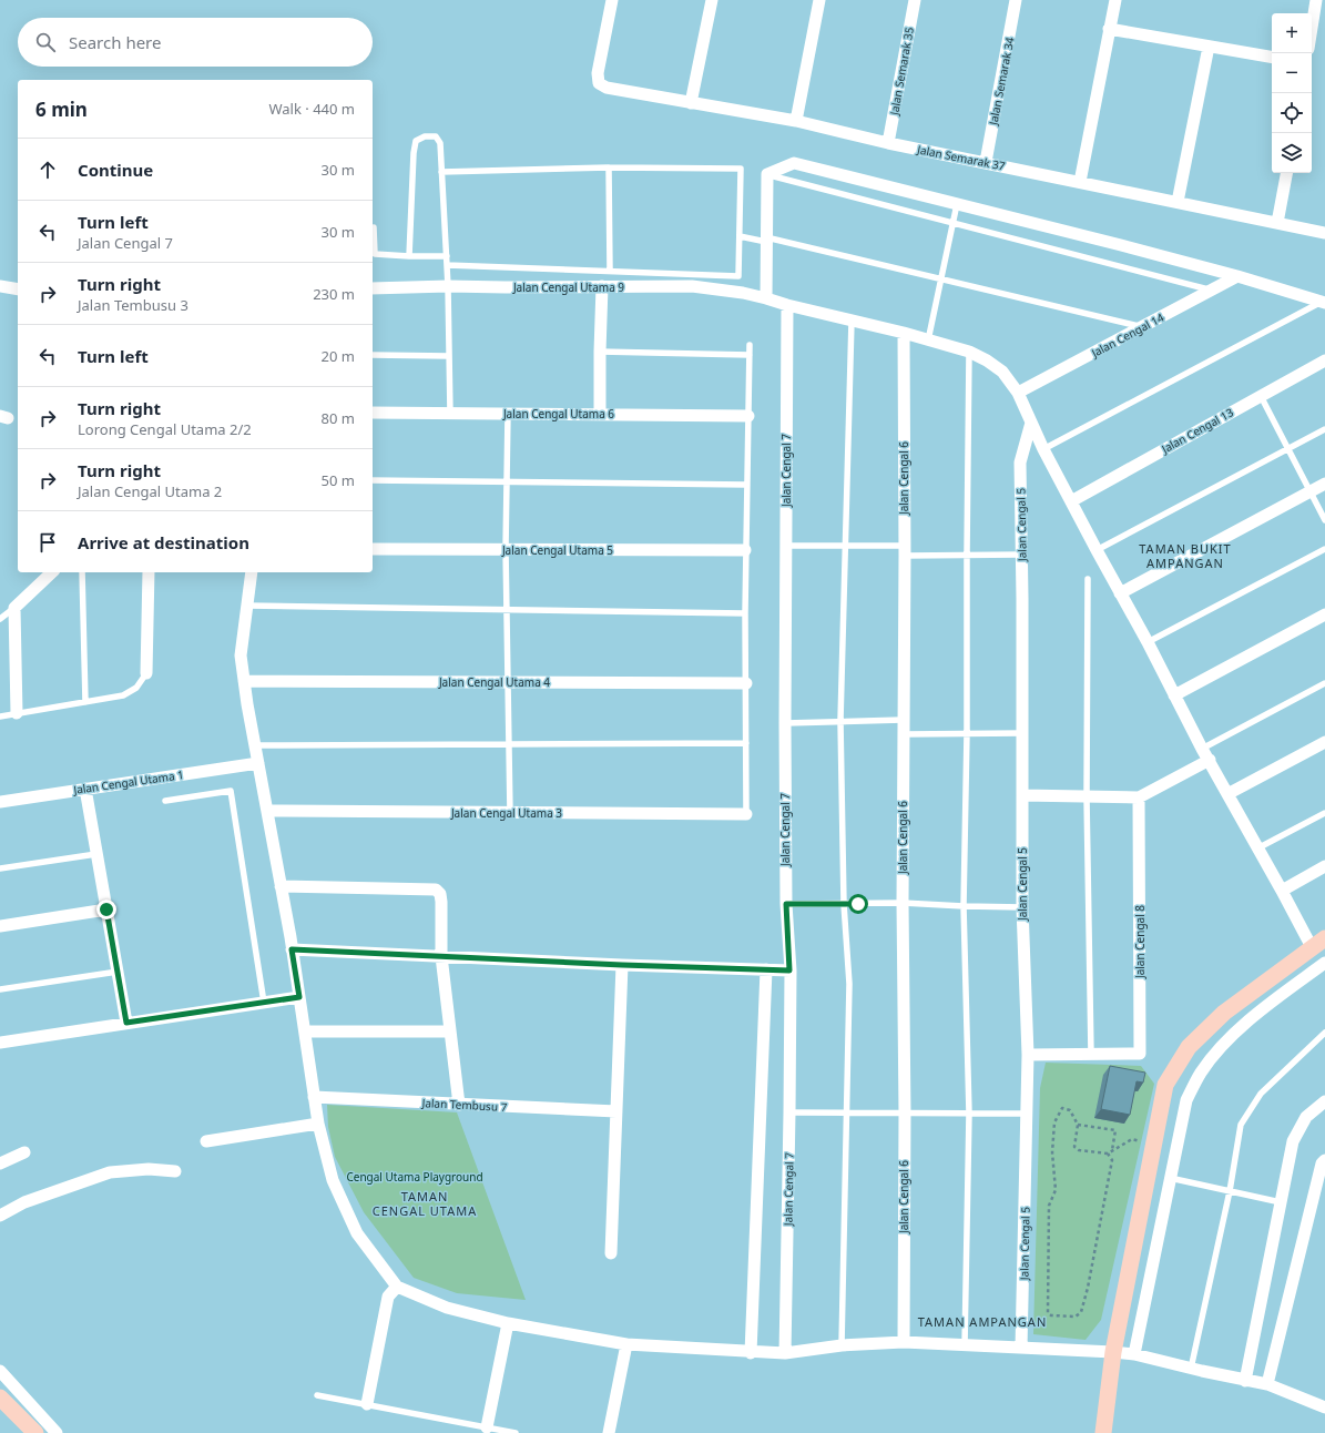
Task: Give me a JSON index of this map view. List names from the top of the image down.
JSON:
{
  "streets": {
    "street": [
      "Jalan Semarak 35",
      "Jalan Semarak 34",
      "Jalan Semarak 37",
      "Jalan Cengal Utama 9",
      "Jalan Cengal 14",
      "Jalan Cengal Utama 6",
      "Jalan Cengal 13",
      "Jalan Cengal 7",
      "Jalan Cengal 6",
      "Jalan Cengal 5",
      "Jalan Cengal Utama 5",
      "Jalan Cengal Utama 4",
      "Jalan Cengal Utama 1",
      "Jalan Cengal Utama 3",
      "Jalan Cengal 8",
      "Jalan Tembusu 7"
    ]
  },
  "crossings": [
    ["Jalan Semarak 35", "Jalan Semarak 37"],
    ["Jalan Semarak 34", "Jalan Semarak 37"],
    ["Jalan Cengal Utama 9", "Jalan Cengal 14"],
    ["Jalan Cengal Utama 9", "Jalan Cengal 13"],
    ["Jalan Cengal Utama 9", "Jalan Cengal 7"],
    ["Jalan Cengal Utama 9", "Jalan Cengal 6"],
    ["Jalan Cengal Utama 9", "Jalan Cengal 5"],
    ["Jalan Cengal 5", "Jalan Cengal 8"]
  ],
  "districts": ["TAMAN BUKIT AMPANGAN", "TAMAN CENGAL UTAMA", "TAMAN AMPANGAN"],
  "parks": ["Cengal Utama Playground"],
  "page": {
    "map_buttons": ["+", "−"],
    "search": "Search here",
    "heading": ["6 min", "Walk · 440 m"],
    "list": [
      ["Continue", "30 m"],
      ["Turn left", "Jalan Cengal 7", "30 m"],
      ["Turn right", "Jalan Tembusu 3", "230 m"],
      ["Turn left", "20 m"],
      ["Turn right", "Lorong Cengal Utama 2/2", "80 m"],
      ["Turn right", "Jalan Cengal Utama 2", "50 m"],
      "Arrive at destination"
    ]
  }
}
